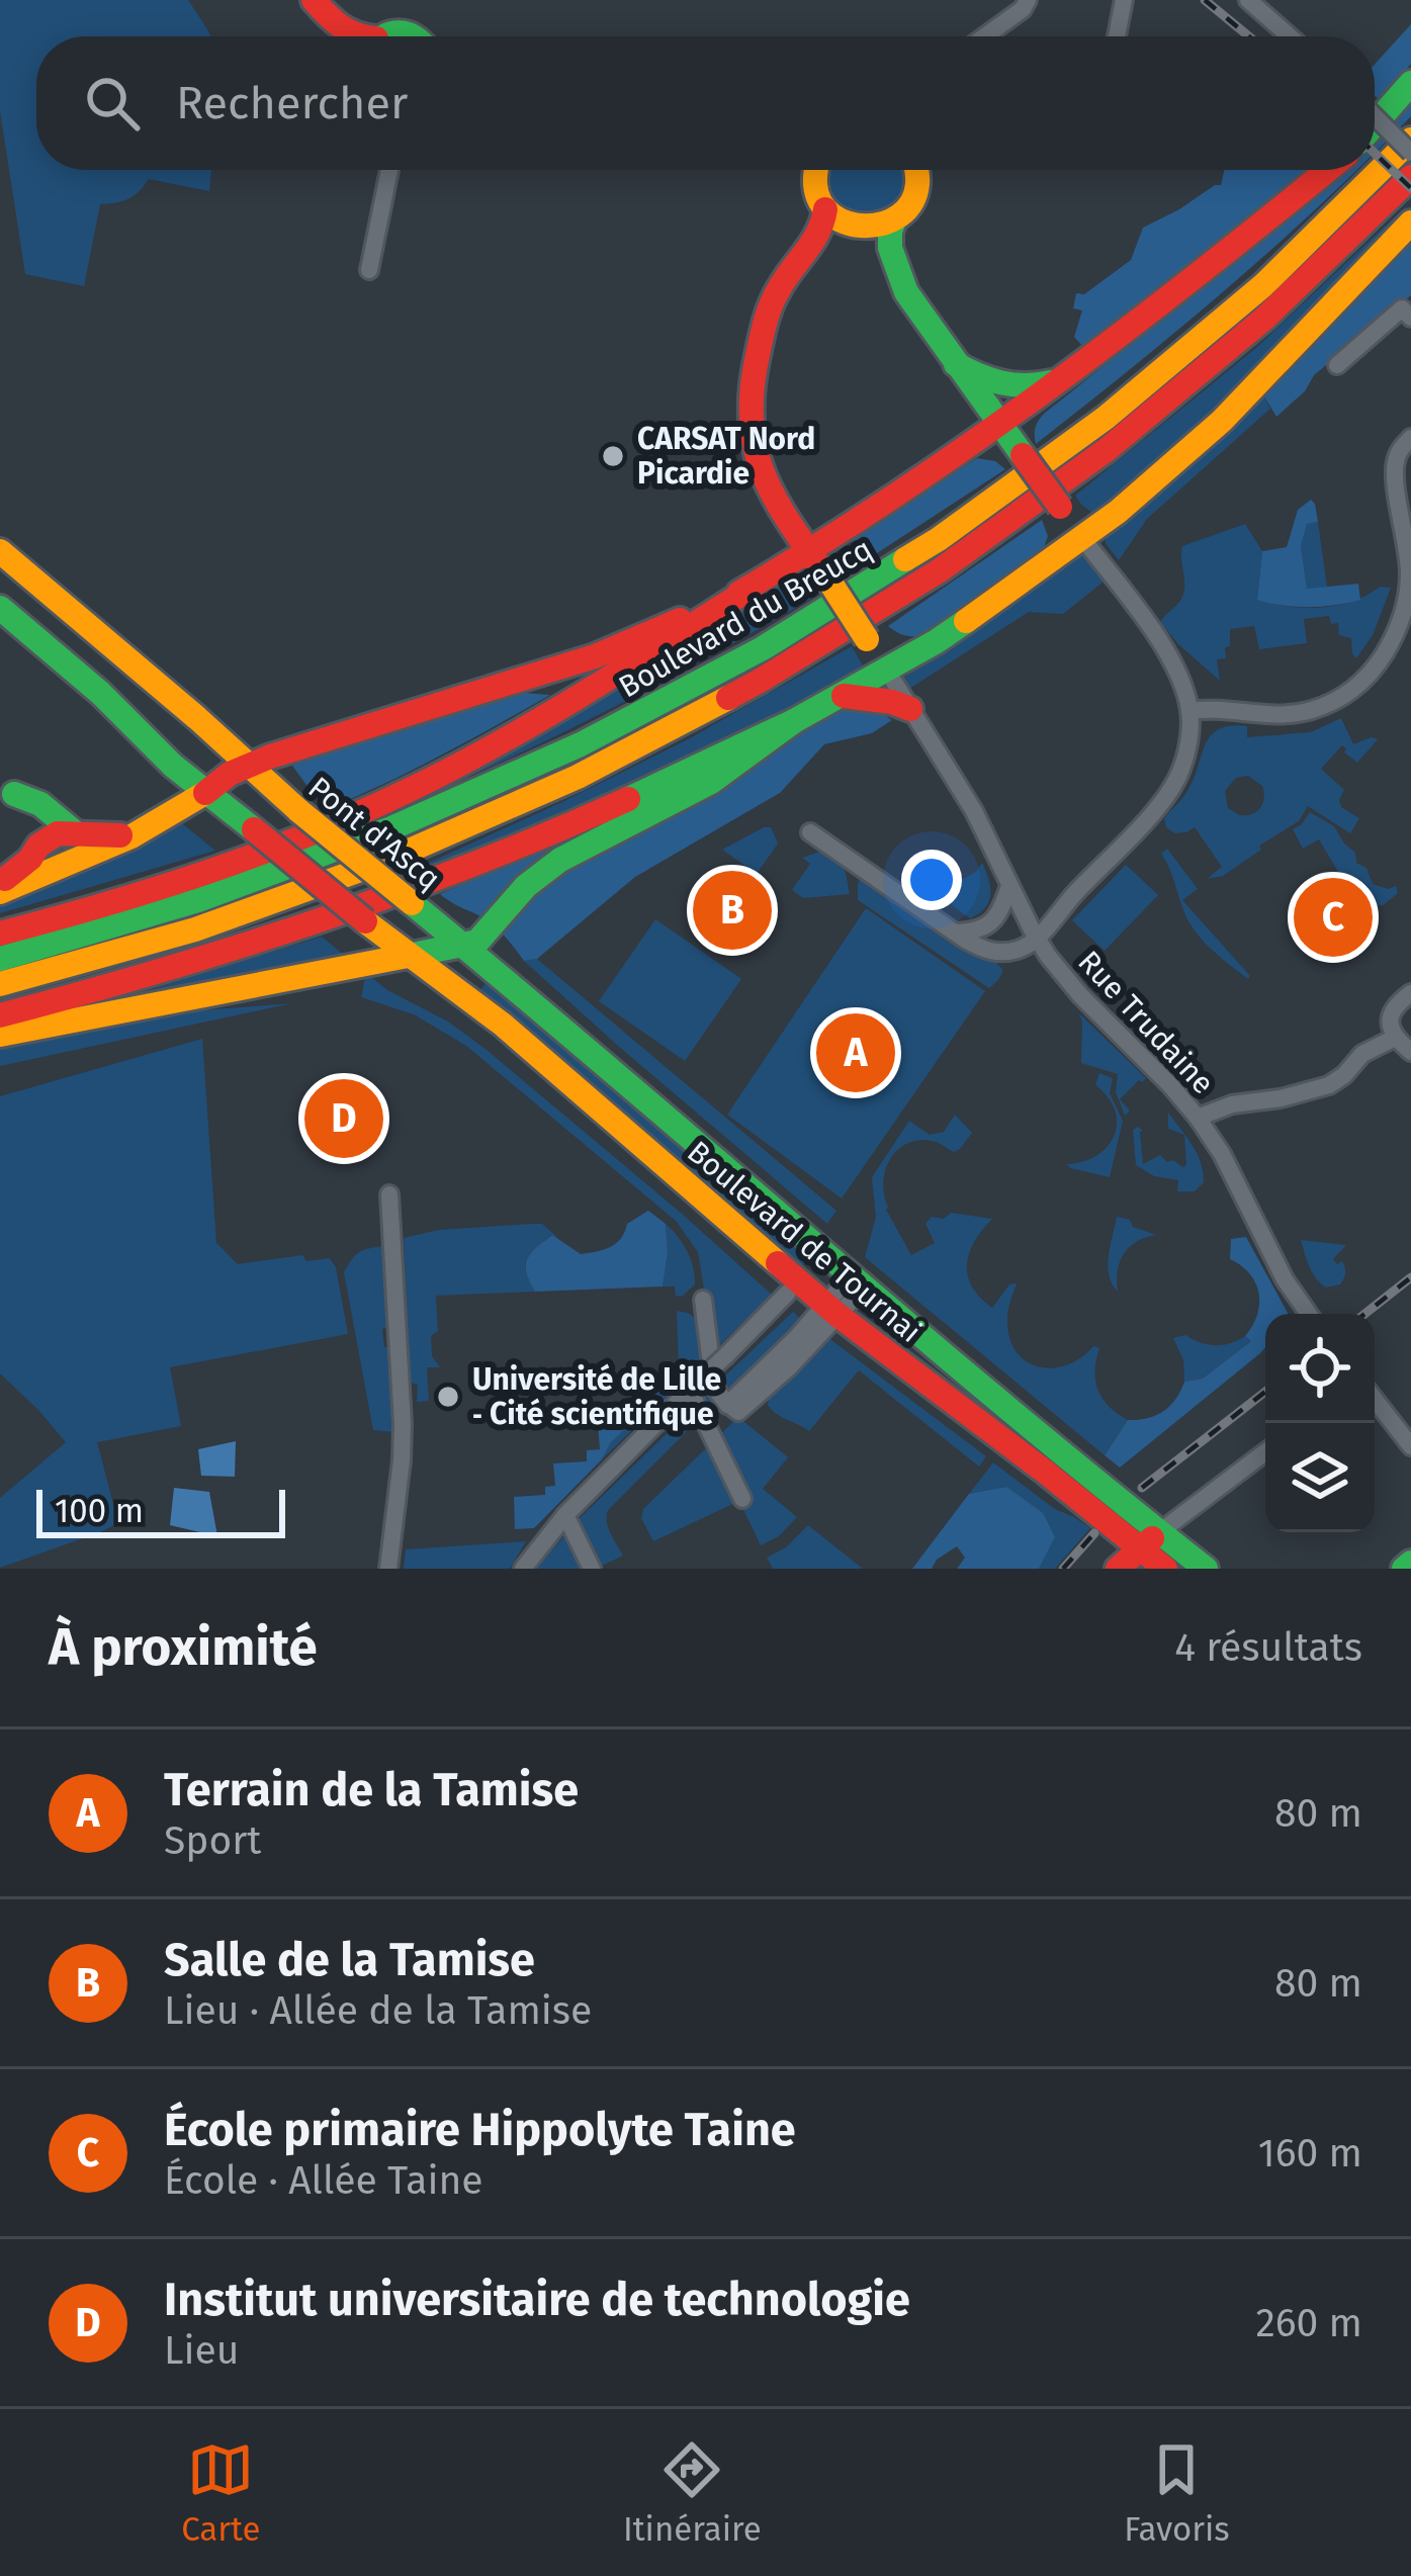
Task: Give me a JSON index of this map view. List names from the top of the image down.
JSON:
{
  "streets": {
    "main road": ["Boulevard du Breucq", "Pont d'Ascq", "Boulevard de Tournai"],
    "street": ["Rue Trudaine"]
  },
  "crossings": [
    ["Pont d'Ascq", "Boulevard de Tournai"]
  ],
  "places": ["CARSAT Nord Picardie", "Université de Lille ‐ Cité scientifique"],
  "scale_bar": "100 m",
  "page": {
    "search": "Rechercher",
    "pins": [
      "B",
      "C",
      "A",
      "D"
    ],
    "scale": "100 m",
    "heading": ["À proximité", "4 résultats"],
    "list": [
      {
        "mark": "A",
        "name": "Terrain de la Tamise",
        "note": "Sport",
        "value": "80 m"
      },
      {
        "mark": "B",
        "name": "Salle de la Tamise",
        "note": "Lieu · Allée de la Tamise",
        "value": "80 m"
      },
      {
        "mark": "C",
        "name": "École primaire Hippolyte Taine",
        "note": "École · Allée Taine",
        "value": "160 m"
      },
      {
        "mark": "D",
        "name": "Institut universitaire de technologie",
        "note": "Lieu",
        "value": "260 m"
      }
    ],
    "nav": ["Carte", "Itinéraire", "Favoris"]
  }
}
